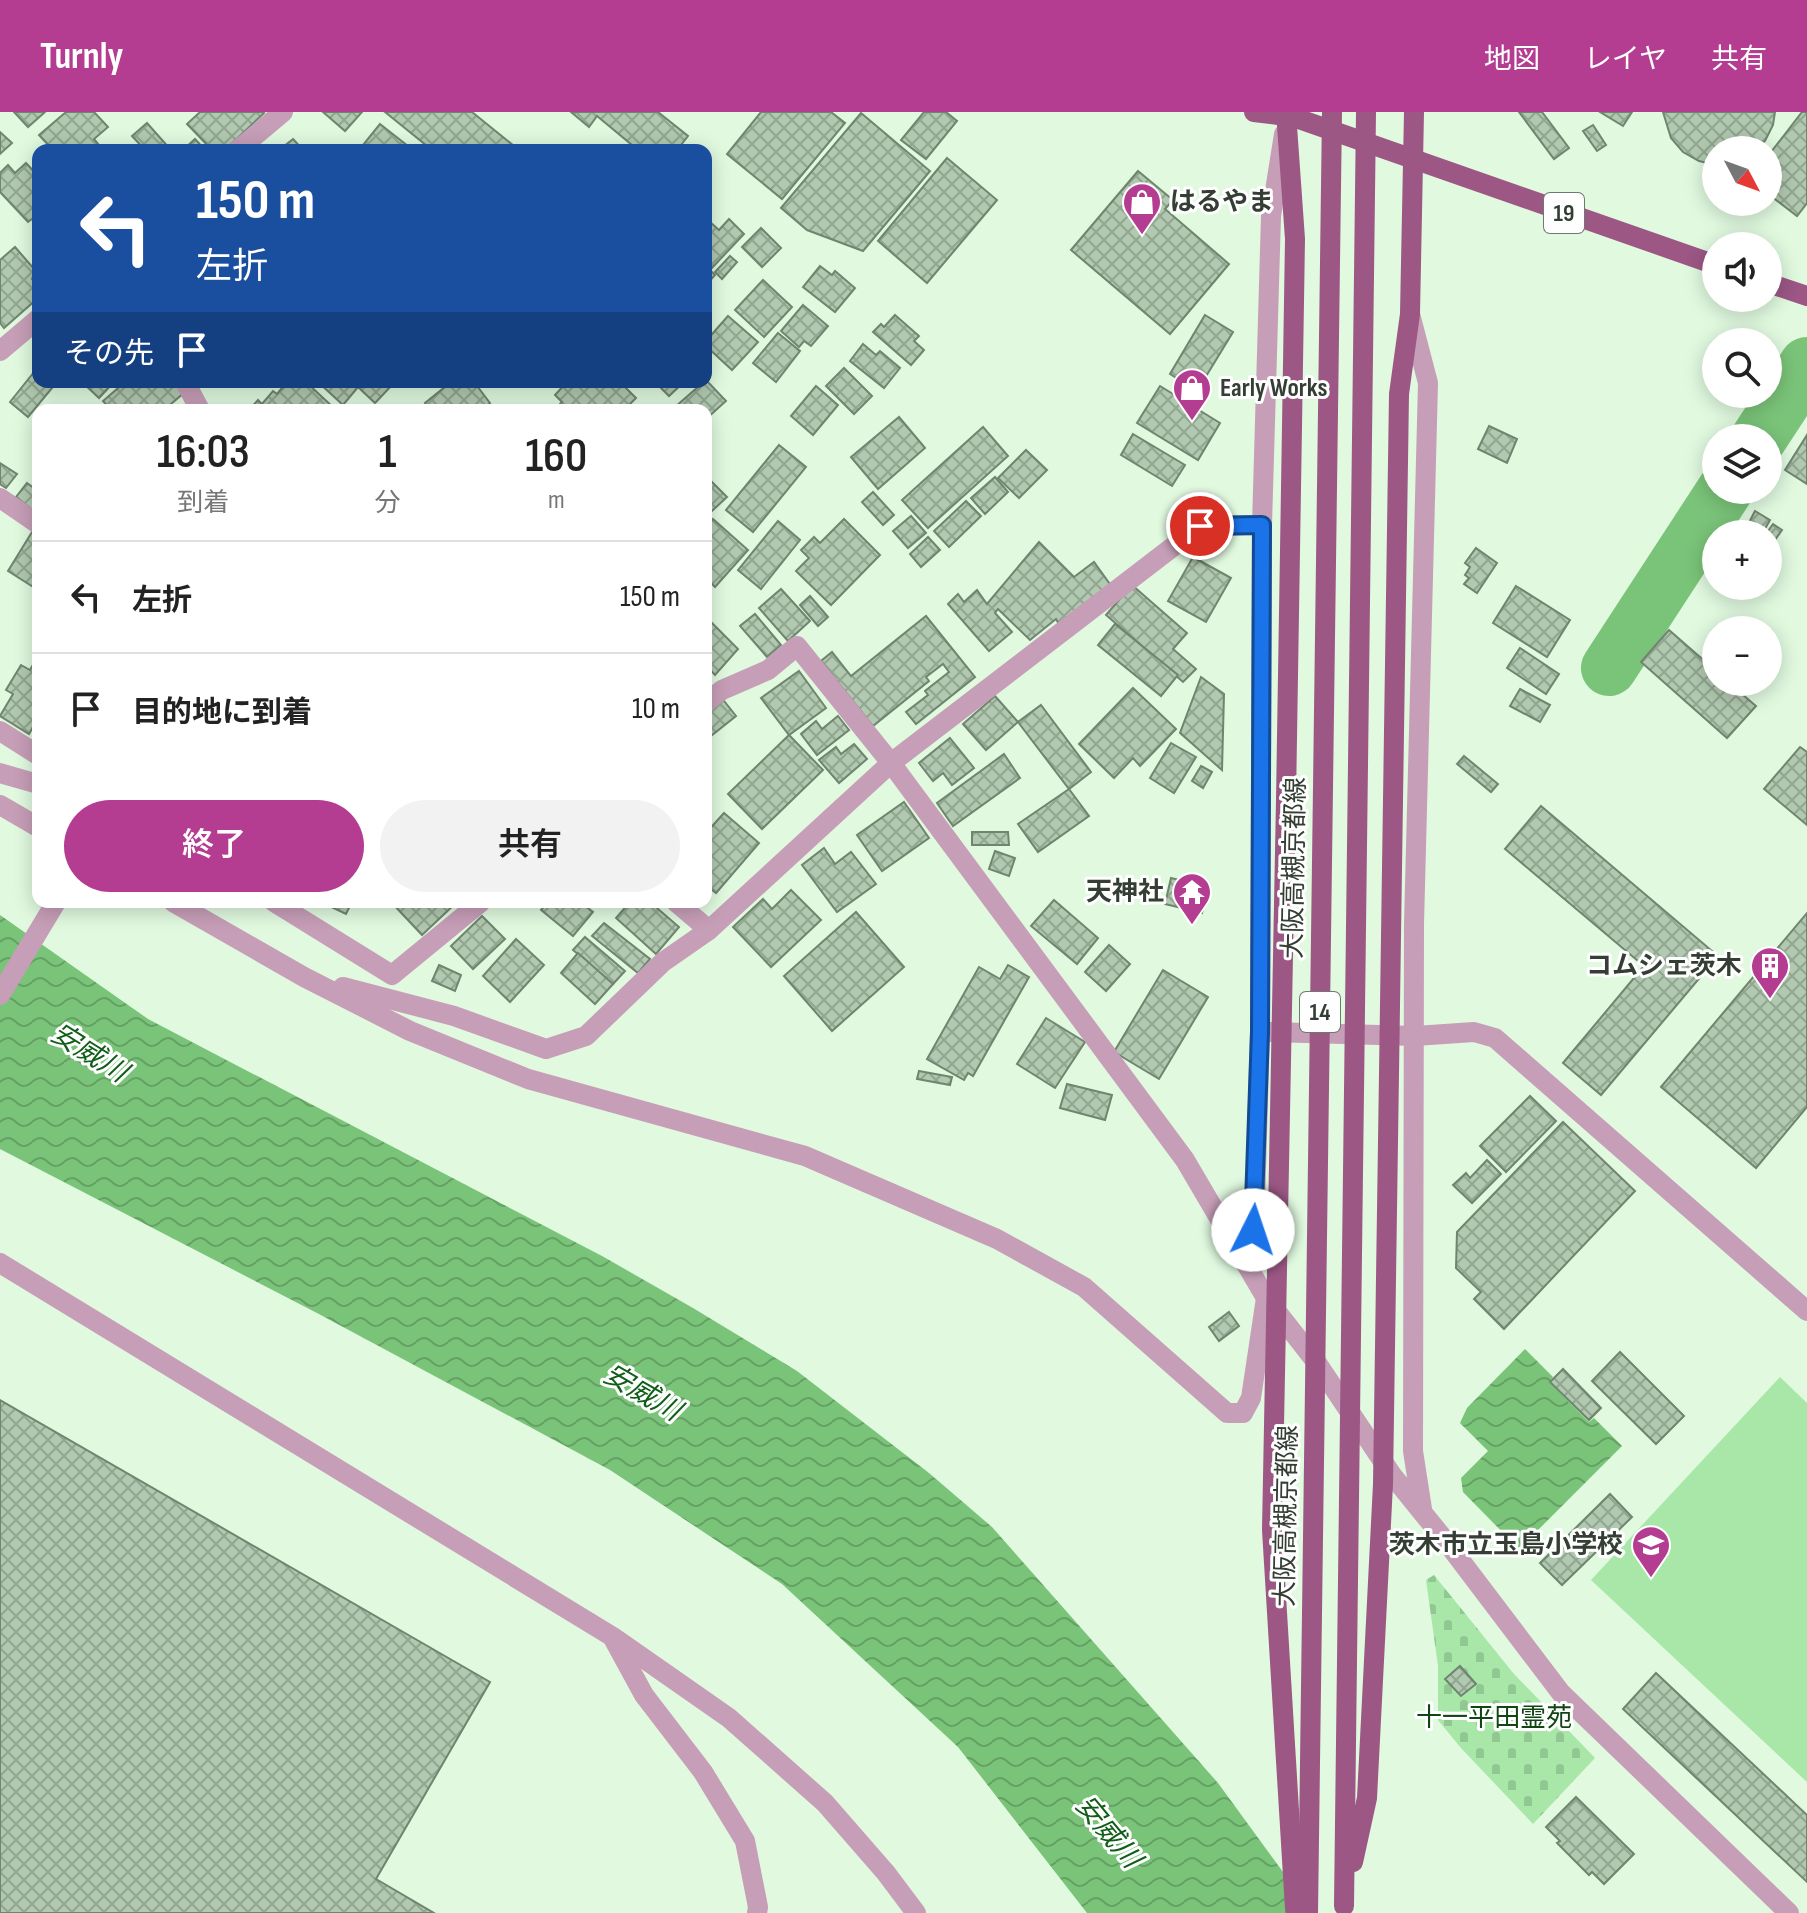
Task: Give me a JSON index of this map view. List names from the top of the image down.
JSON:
{
  "streets": {
    "main road": ["19", "大阪高槻京都線", "14"]
  },
  "crossings": [
    ["19", "14"]
  ],
  "water": ["安威川"],
  "parks": ["十一平田霊苑"],
  "places": {
    "shop": ["はるやま", "Early Works"],
    "temple": ["天神社"],
    "building": ["コムシェ茨木"],
    "school or university": ["茨木市立玉島小学校"]
  },
  "north": "bottom right",
  "page": {
    "header": "Turnly",
    "nav": ["地図", "レイヤ", "共有"],
    "map_buttons": ["+", "−"],
    "turn": ["150 m", "左折"],
    "then": "その先",
    "eta": [
      "16:03",
      "到着",
      "1",
      "分",
      "160",
      "m"
    ],
    "list": [
      {
        "name": "左折",
        "value": "150 m"
      },
      {
        "name": "目的地に到着",
        "value": "10 m"
      }
    ],
    "buttons": ["終了", "共有"]
  }
}
